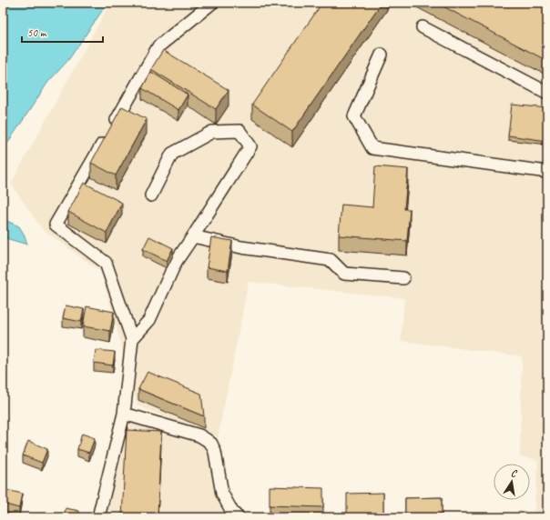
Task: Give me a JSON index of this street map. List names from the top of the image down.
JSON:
{
  "scale_bar": "50 m",
  "north": "top"
}
